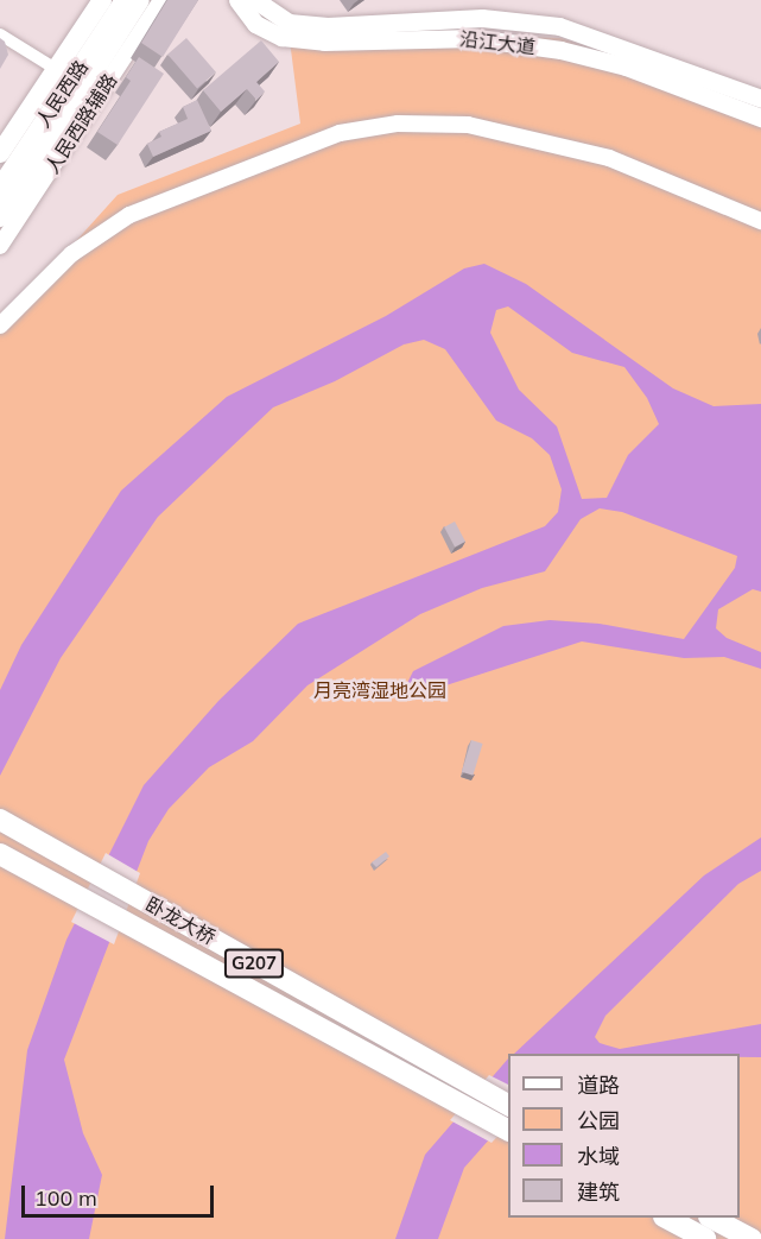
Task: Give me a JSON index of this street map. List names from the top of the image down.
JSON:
{
  "streets": {
    "highway": ["卧龙大桥", "G207"],
    "main road": ["沿江大道", "人民西路"],
    "street": ["人民西路辅路"]
  },
  "parks": ["月亮湾湿地公园"],
  "legend": [
    "道路",
    "公园",
    "水域",
    "建筑"
  ],
  "scale_bar": "100 m"
}
